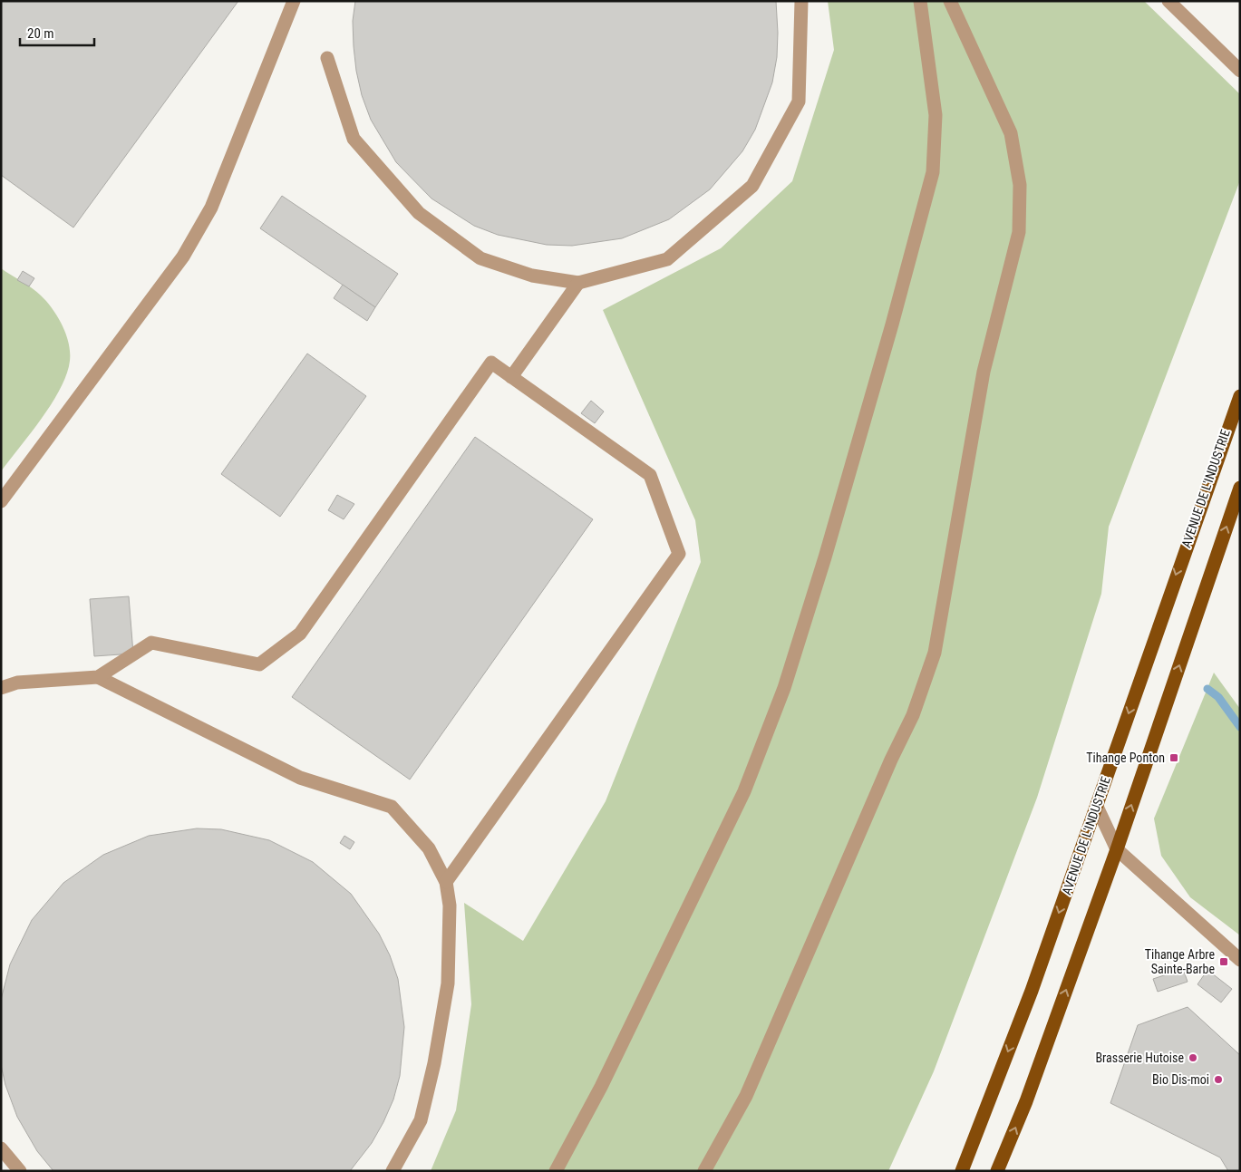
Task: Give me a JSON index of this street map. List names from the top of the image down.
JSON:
{
  "streets": {
    "main road": ["AVENUE DE L'INDUSTRIE"]
  },
  "places": {
    "transit": ["Tihange Ponton", "Tihange Arbre Sainte-Barbe"],
    "other": ["Brasserie Hutoise", "Bio Dis-moi"]
  },
  "scale_bar": "20 m"
}
